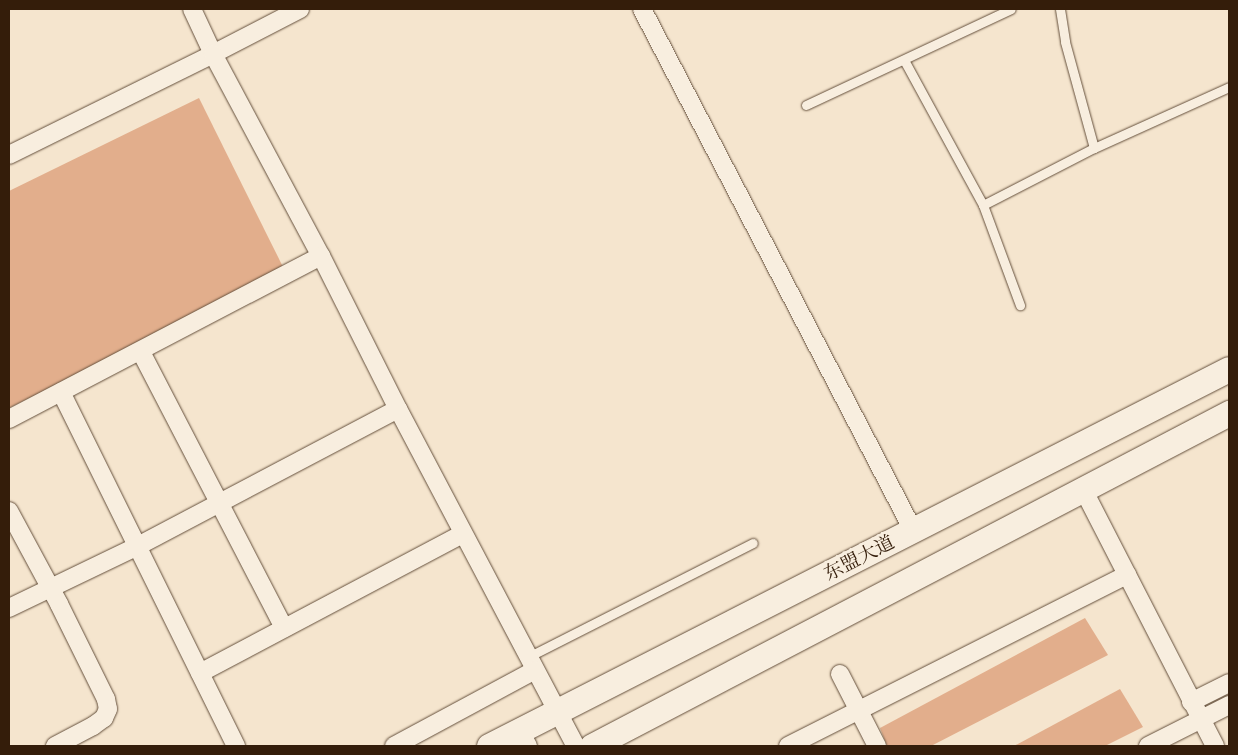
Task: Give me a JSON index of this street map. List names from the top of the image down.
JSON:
{
  "streets": {
    "main road": ["东盟大道"]
  }
}
